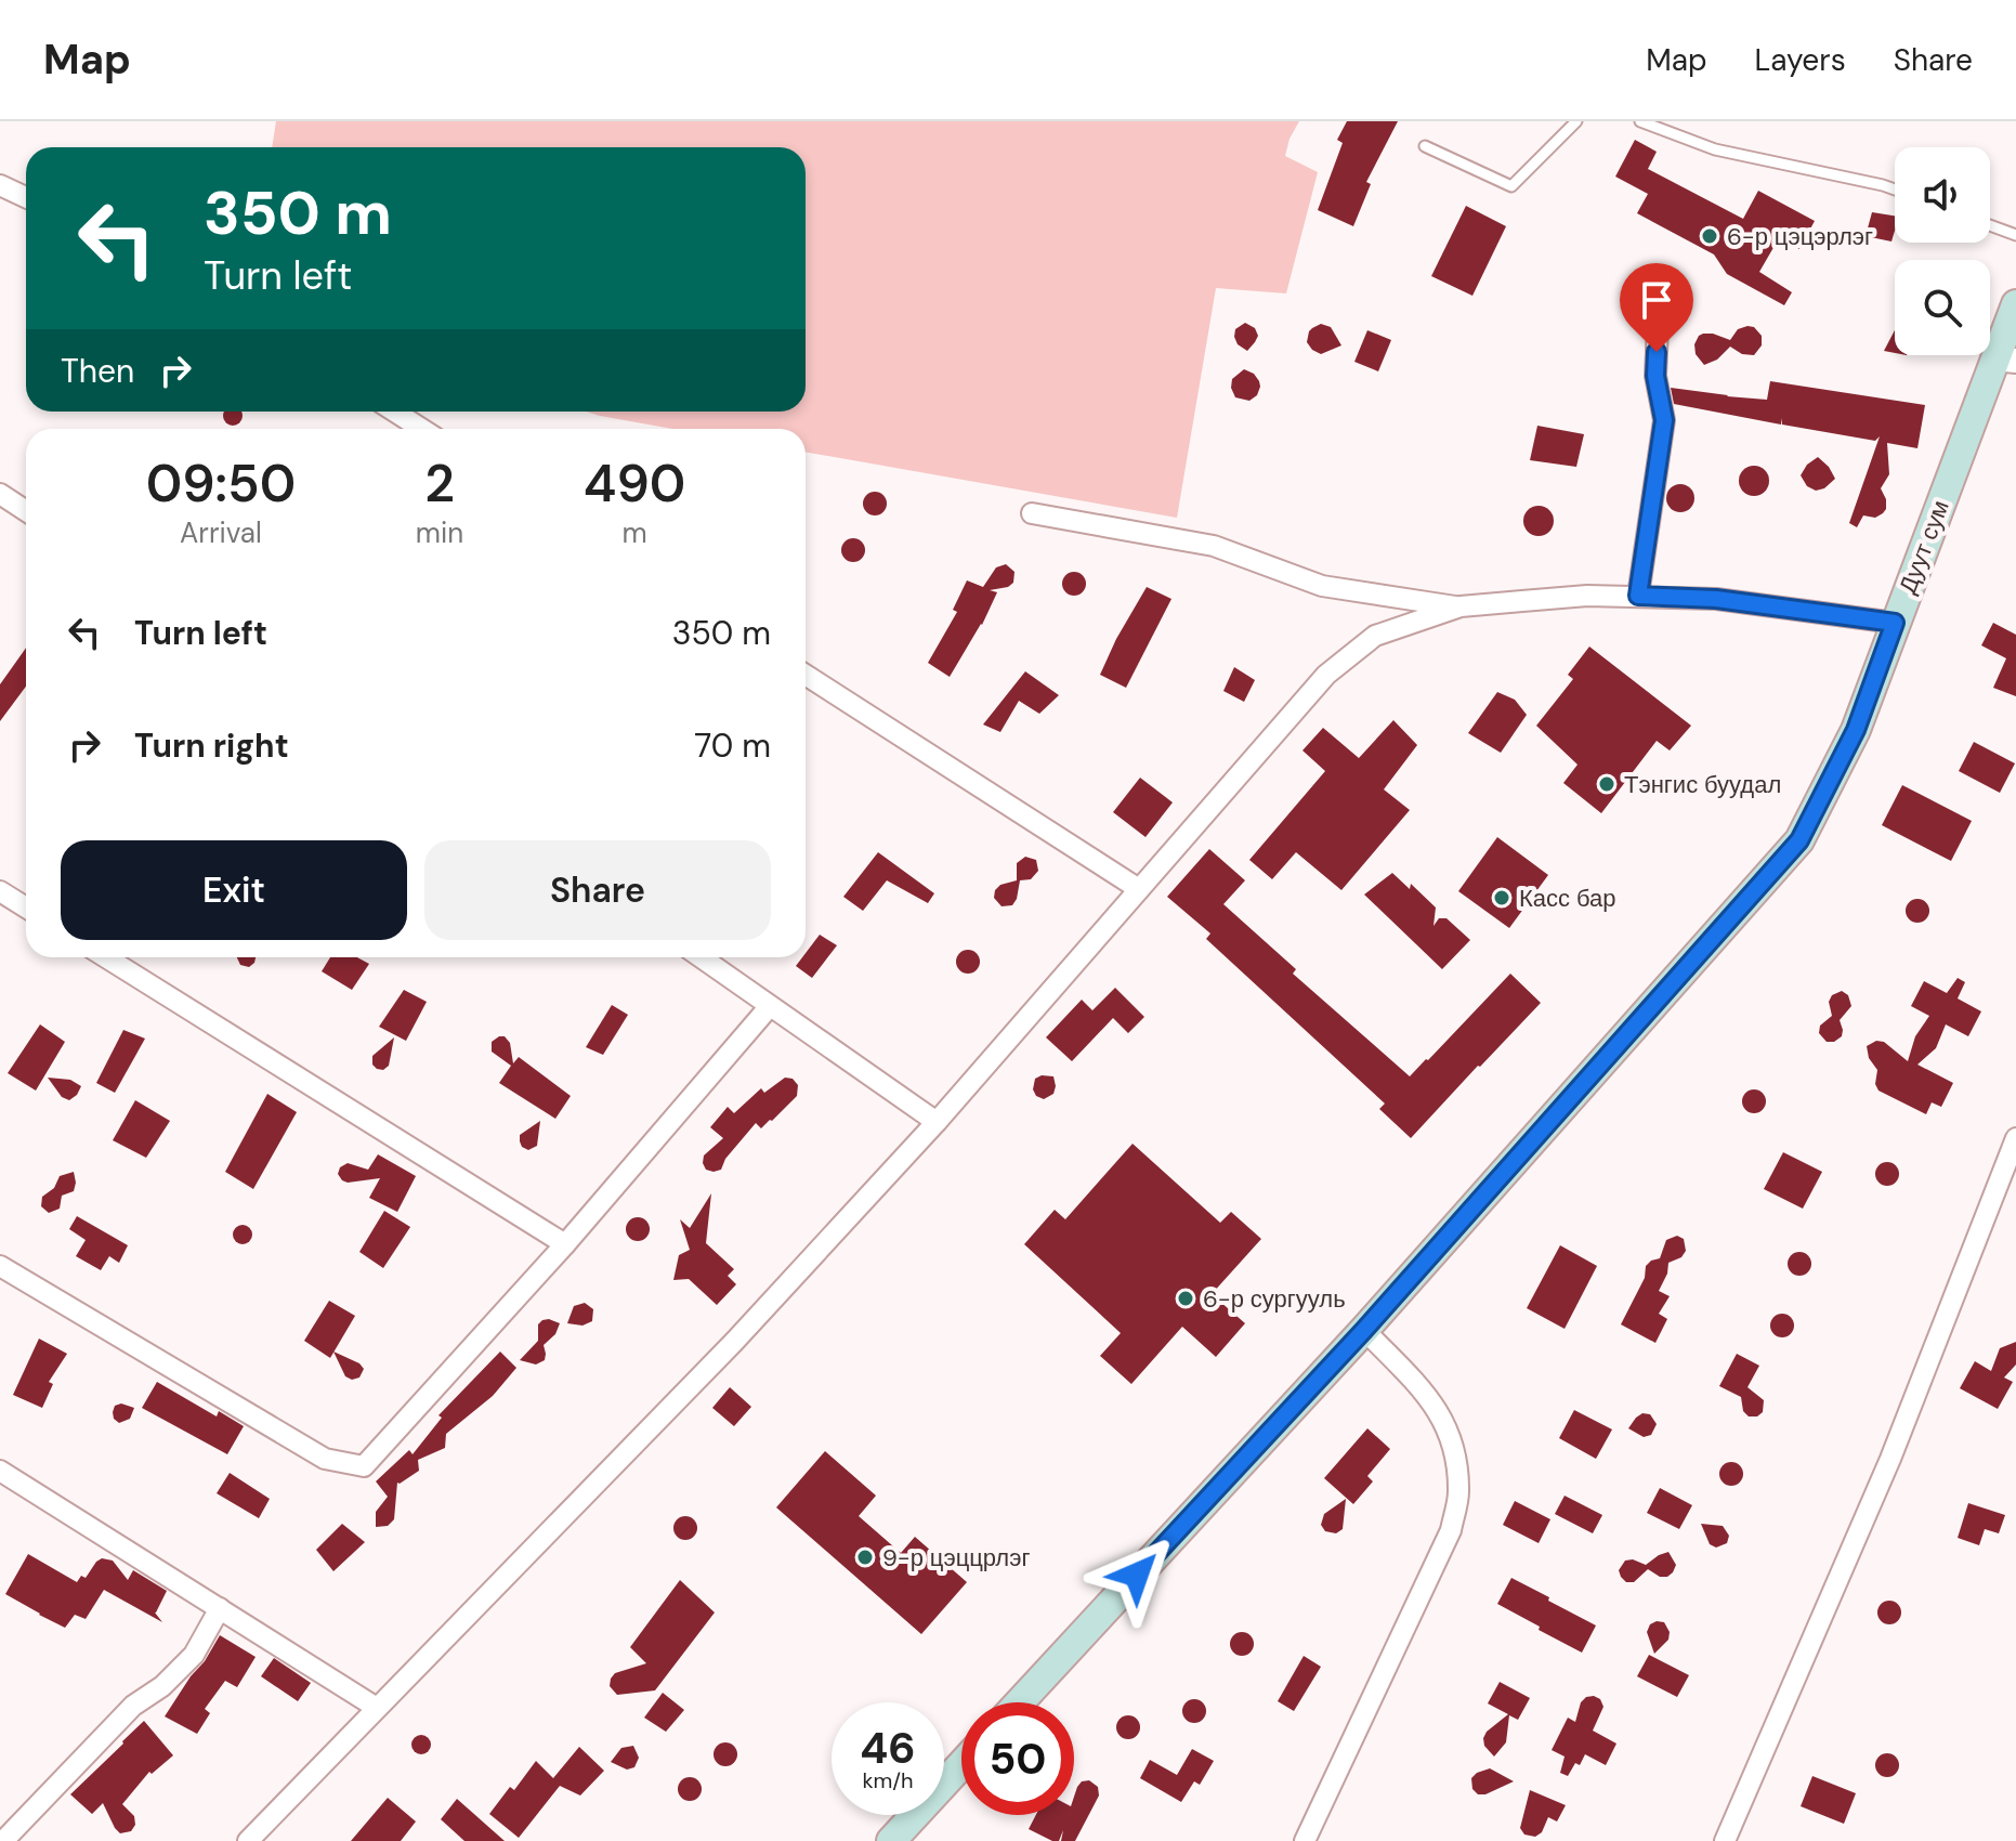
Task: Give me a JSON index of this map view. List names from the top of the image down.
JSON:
{
  "streets": {
    "main road": ["Дуут сум"]
  },
  "places": [
    "6-р цэцэрлэг",
    "Тэнгис буудал",
    "Касс бар",
    "6-р сургууль",
    "9-р цэццрлэг"
  ],
  "page": {
    "header": "Map",
    "nav": ["Map", "Layers", "Share"],
    "turn": ["350 m", "Turn left"],
    "then": "Then",
    "eta": [
      "09:50",
      "Arrival",
      "2",
      "min",
      "490",
      "m"
    ],
    "list": [
      {
        "name": "Turn left",
        "value": "350 m"
      },
      {
        "name": "Turn right",
        "value": "70 m"
      }
    ],
    "buttons": ["Exit", "Share"],
    "speed": "46 km/h",
    "limit": "50"
  }
}
